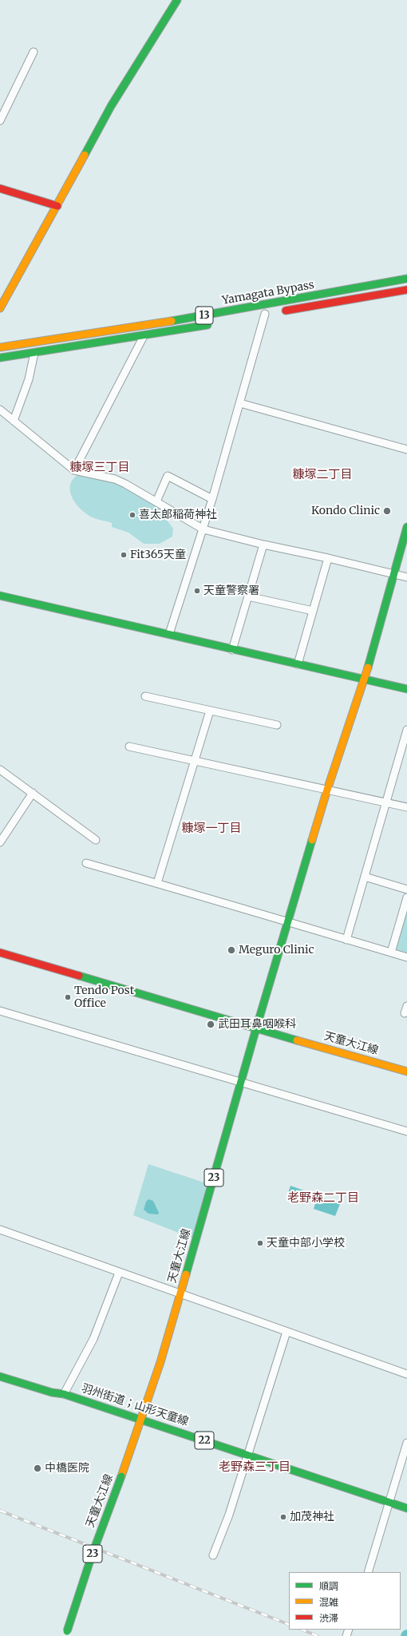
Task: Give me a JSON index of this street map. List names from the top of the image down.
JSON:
{
  "streets": {
    "main road": [
      "Yamagata Bypass",
      "13",
      "天童大江線",
      "23",
      "羽州街道；山形天童線",
      "22"
    ]
  },
  "crossings": [
    ["天童大江線", "羽州街道；山形天童線"]
  ],
  "districts": [
    "糠塚三丁目",
    "糠塚二丁目",
    "糠塚一丁目",
    "老野森二丁目",
    "老野森三丁目"
  ],
  "places": [
    "Kondo Clinic",
    "喜太郎稲荷神社",
    "Fit365天童",
    "天童警察署",
    "Meguro Clinic",
    "Tendo Post Office",
    "武田耳鼻咽喉科",
    "天童中部小学校",
    "中橋医院",
    "加茂神社"
  ],
  "legend": ["順調", "混雑", "渋滞"]
}
